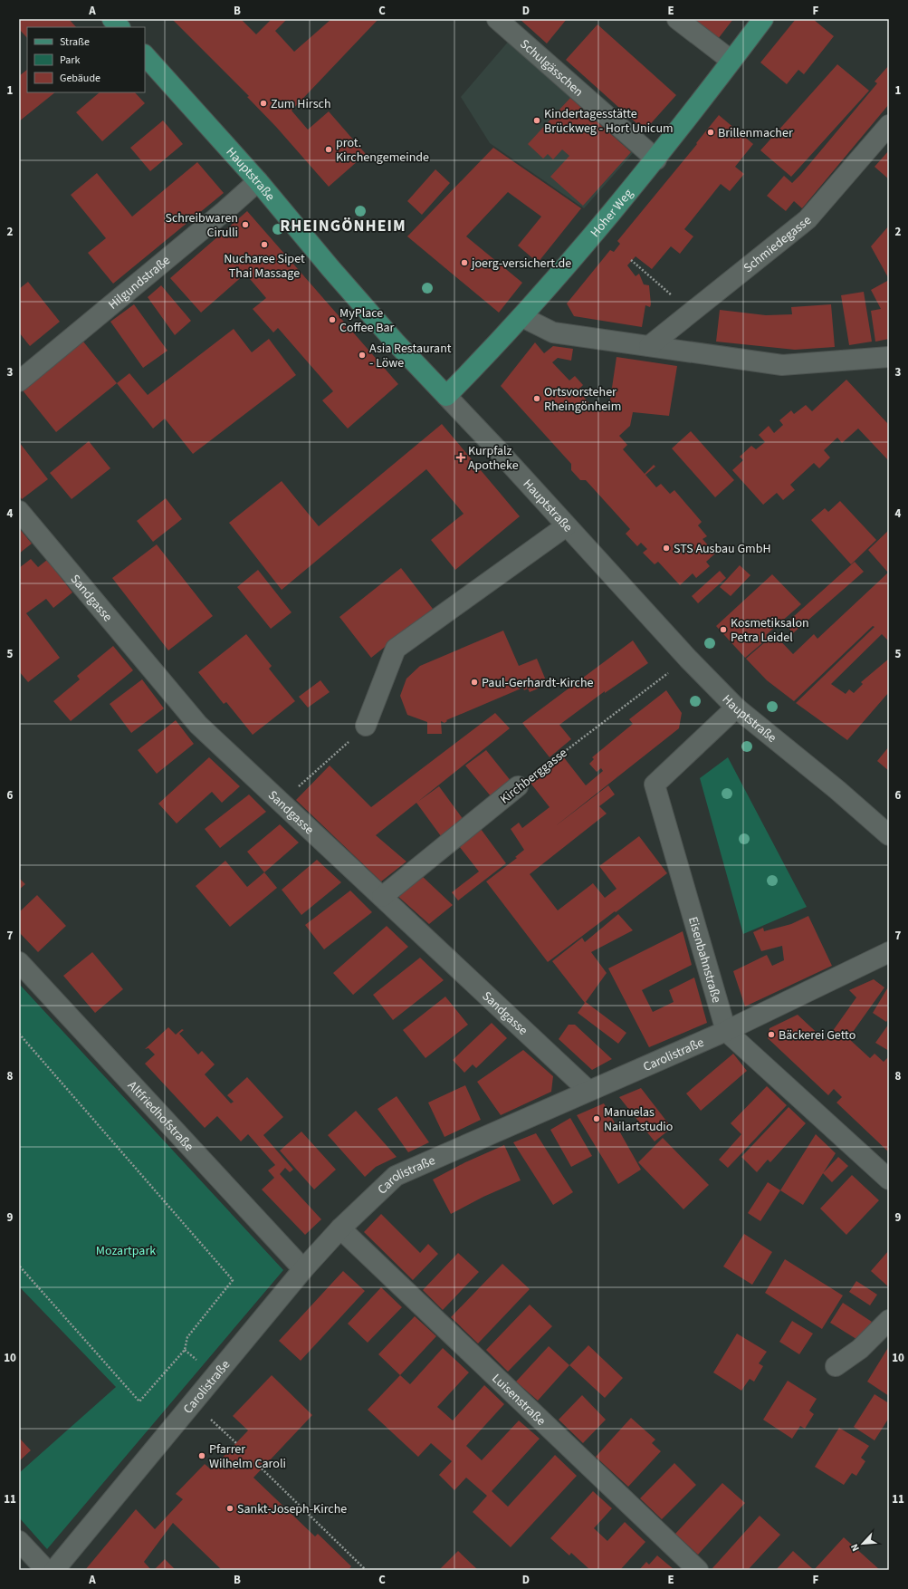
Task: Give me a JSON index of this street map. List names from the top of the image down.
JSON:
{
  "streets": {
    "main road": ["Hauptstraße", "Hoher Weg"],
    "street": [
      "Schulgässchen",
      "Schmiedegasse",
      "Hilgundstraße",
      "Sandgasse",
      "Kirchberggasse",
      "Eisenbahnstraße",
      "Carolistraße",
      "Altfriedhofstraße",
      "Luisenstraße"
    ]
  },
  "crossings": [
    ["Schulgässchen", "Hoher Weg"],
    ["Hauptstraße", "Hoher Weg"],
    ["Hauptstraße", "Hilgundstraße"],
    ["Hauptstraße", "Kirchberggasse"],
    ["Hauptstraße", "Eisenbahnstraße"],
    ["Sandgasse", "Kirchberggasse"],
    ["Sandgasse", "Carolistraße"],
    ["Eisenbahnstraße", "Carolistraße"],
    ["Carolistraße", "Altfriedhofstraße"],
    ["Carolistraße", "Luisenstraße"]
  ],
  "districts": ["RHEINGÖNHEIM"],
  "parks": ["Mozartpark"],
  "places": {
    "other": [
      "Zum Hirsch",
      "Kindertagesstätte Brückweg - Hort Unicum",
      "Brillenmacher",
      "prot. Kirchengemeinde",
      "Schreibwaren Cirulli",
      "Nucharee Sipet Thai Massage",
      "joerg-versichert.de",
      "MyPlace Coffee Bar",
      "Asia Restaurant - Löwe",
      "Ortsvorsteher Rheingönheim",
      "STS Ausbau GmbH",
      "Kosmetiksalon Petra Leidel",
      "Paul-Gerhardt-Kirche",
      "Bäckerei Getto",
      "Manuelas Nailartstudio",
      "Pfarrer Wilhelm Caroli",
      "Sankt-Joseph-Kirche"
    ],
    "health": ["Kurpfalz Apotheke"]
  },
  "legend": ["Straße", "Park", "Gebäude"],
  "north": "bottom left",
  "grid": {
    "columns": [
      "A",
      "B",
      "C",
      "D",
      "E",
      "F"
    ],
    "rows": [
      "1",
      "2",
      "3",
      "4",
      "5",
      "6",
      "7",
      "8",
      "9",
      "10",
      "11"
    ]
  }
}
